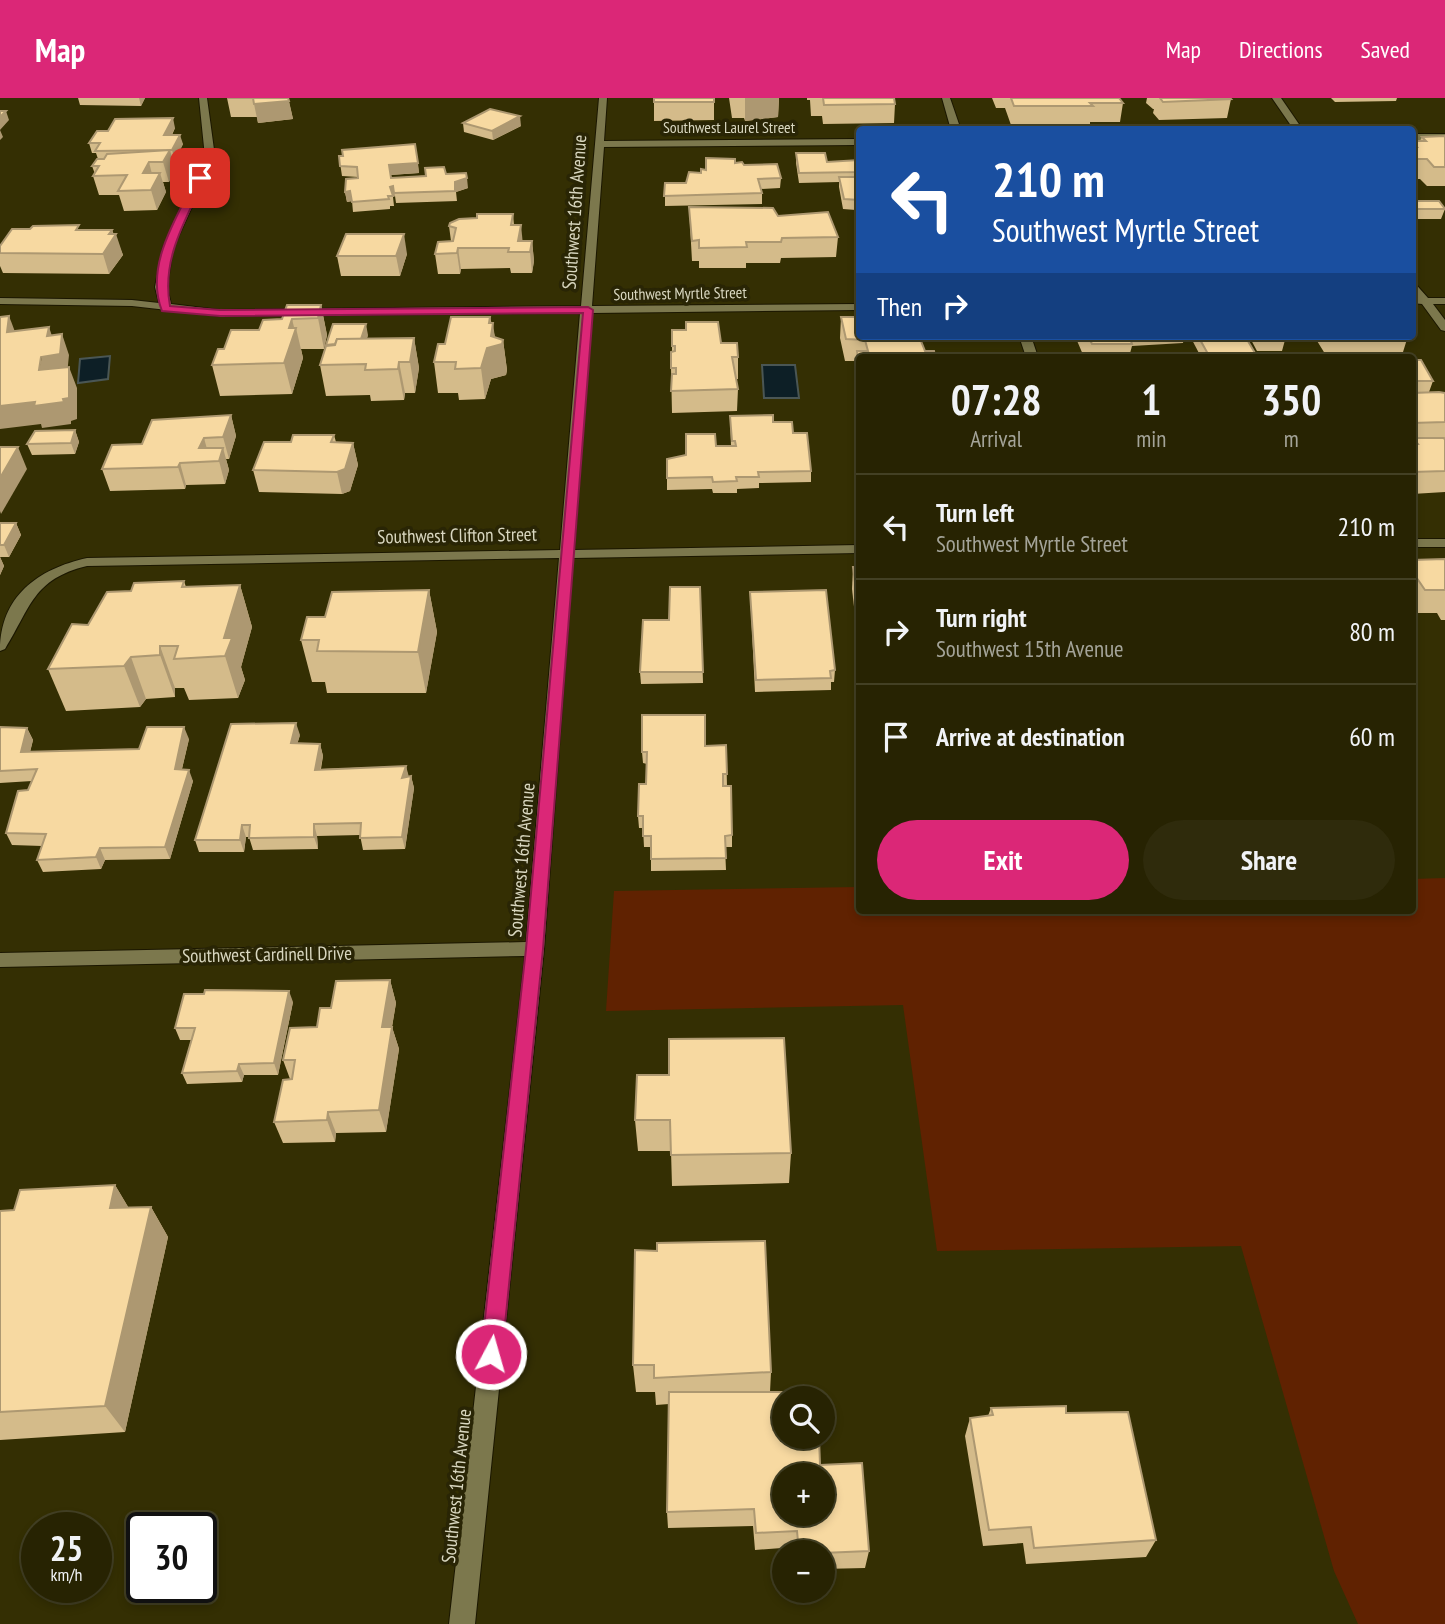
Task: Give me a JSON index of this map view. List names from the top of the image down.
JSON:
{
  "streets": {
    "street": [
      "Southwest Laurel Street",
      "Southwest 16th Avenue",
      "Southwest Myrtle Street",
      "Southwest Clifton Street",
      "Southwest Cardinell Drive"
    ]
  },
  "crossings": [
    ["Southwest Laurel Street", "Southwest 16th Avenue"],
    ["Southwest 16th Avenue", "Southwest Myrtle Street"],
    ["Southwest 16th Avenue", "Southwest Clifton Street"],
    ["Southwest 16th Avenue", "Southwest Cardinell Drive"]
  ],
  "page": {
    "header": "Map",
    "nav": ["Map", "Directions", "Saved"],
    "turn": ["210 m", "Southwest Myrtle Street"],
    "then": "Then",
    "eta": [
      "07:28",
      "Arrival",
      "1",
      "min",
      "350",
      "m"
    ],
    "list": [
      {
        "name": "Turn left",
        "note": "Southwest Myrtle Street",
        "value": "210 m"
      },
      {
        "name": "Turn right",
        "note": "Southwest 15th Avenue",
        "value": "80 m"
      },
      {
        "name": "Arrive at destination",
        "value": "60 m"
      }
    ],
    "buttons": ["Exit", "Share"],
    "map_buttons": ["+", "−"],
    "speed": "25 km/h",
    "limit": "30"
  }
}
